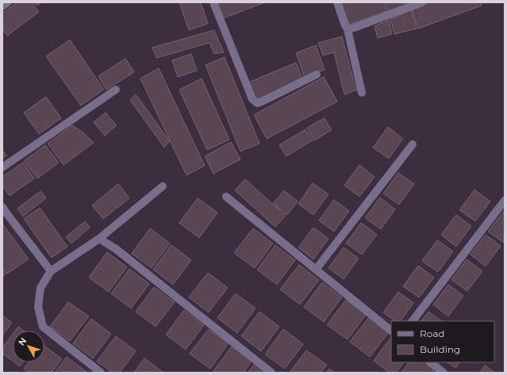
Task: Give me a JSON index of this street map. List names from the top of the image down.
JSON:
{
  "legend": ["Road", "Building"],
  "north": "top left"
}
